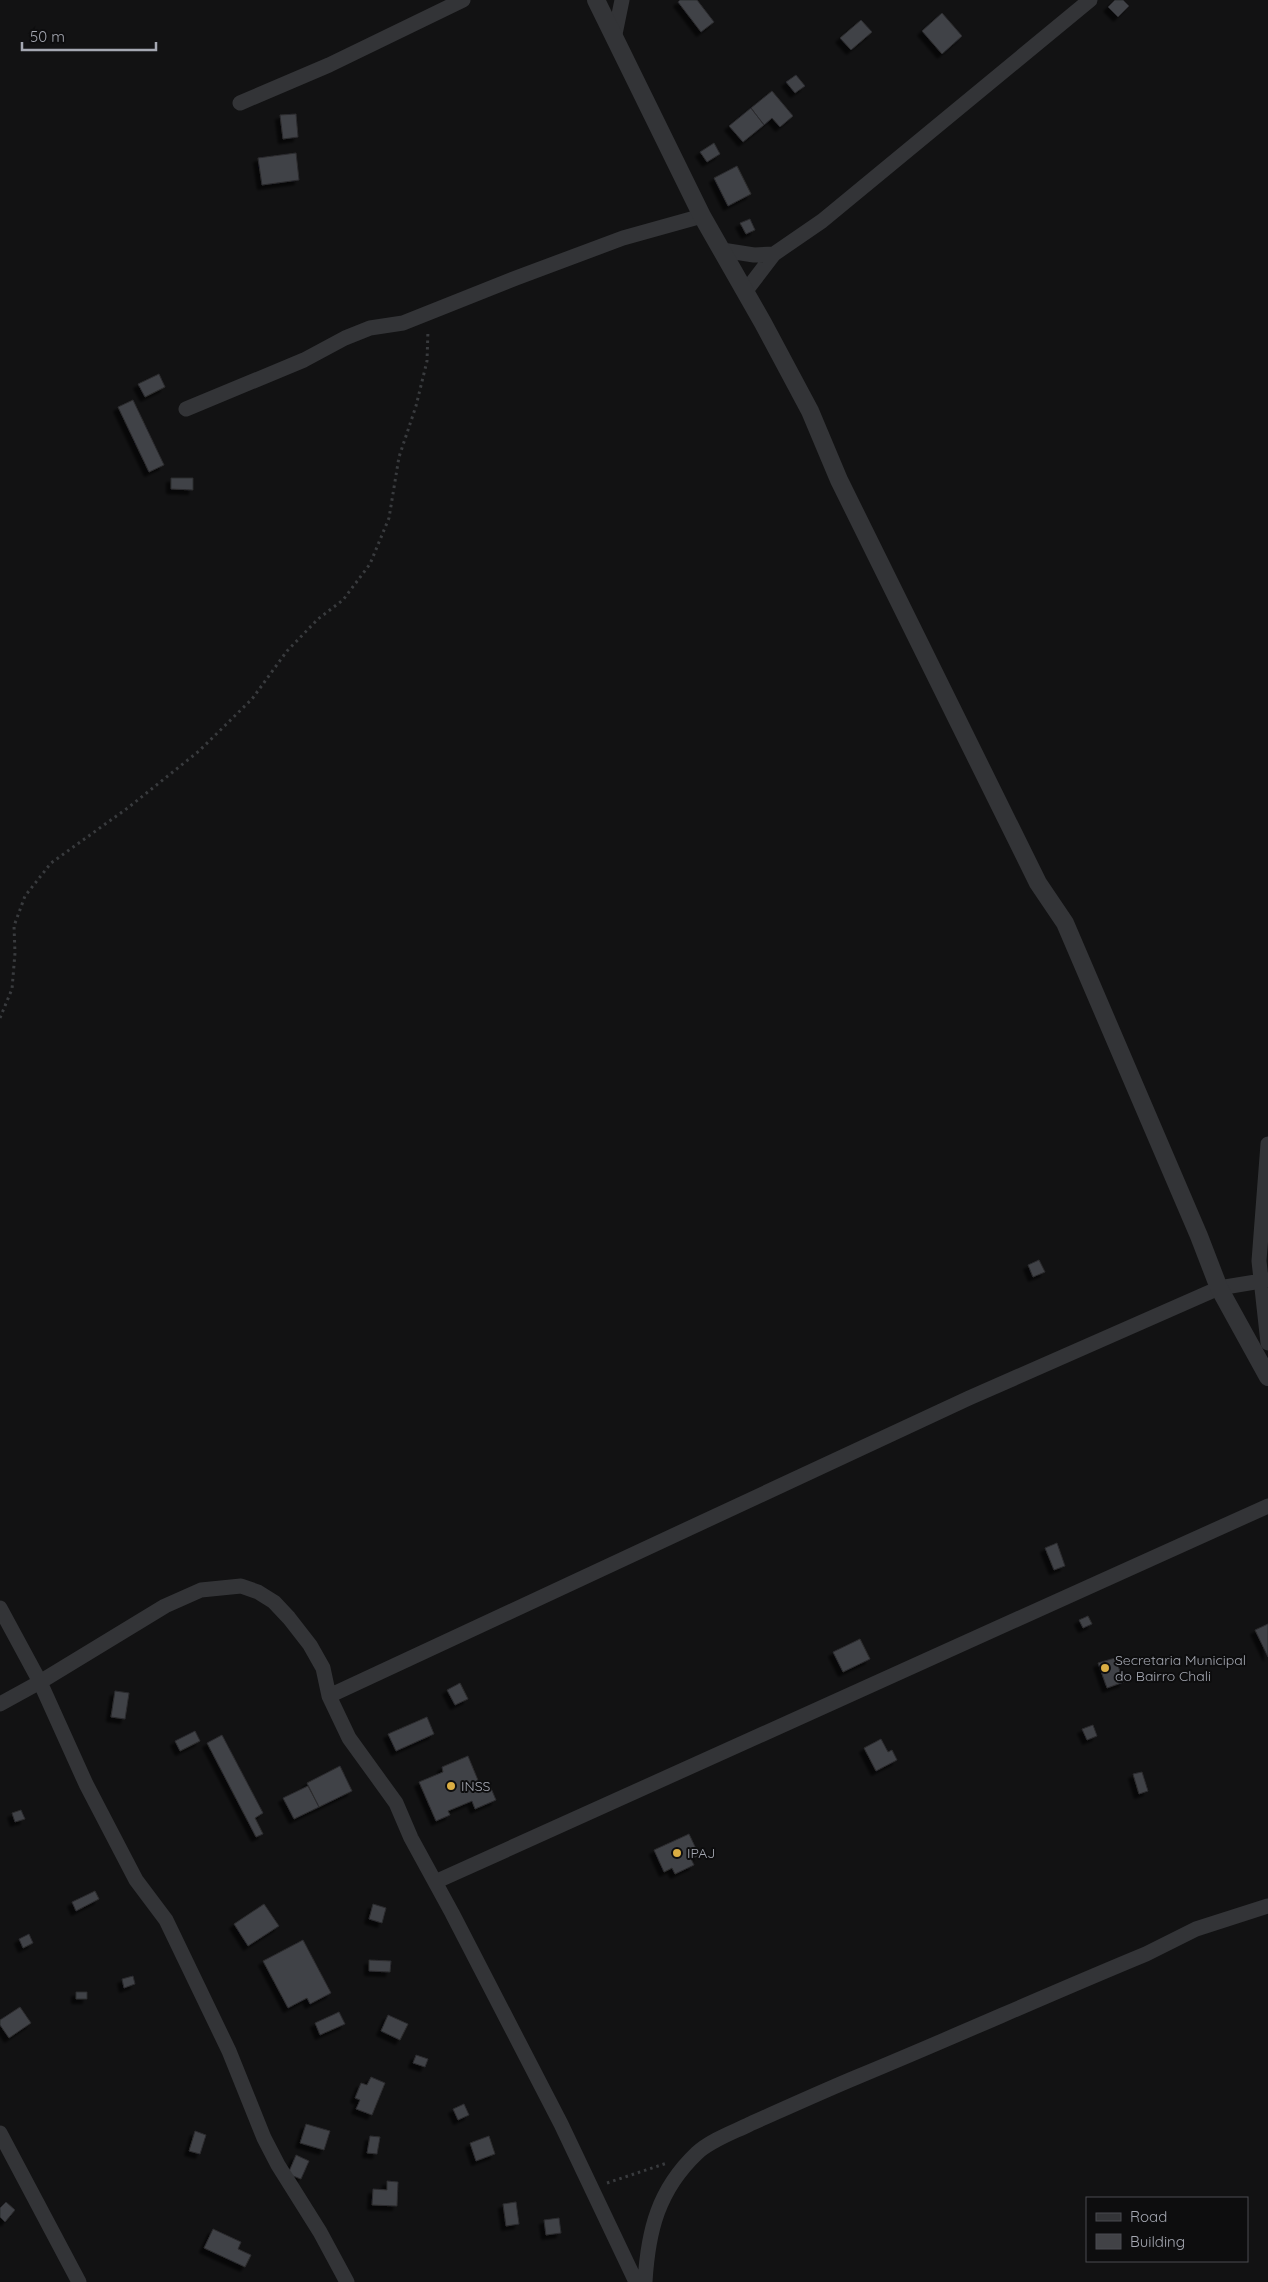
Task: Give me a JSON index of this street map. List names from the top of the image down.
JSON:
{
  "places": ["Secretaria Municipal do Bairro Chali", "INSS", "IPAJ"],
  "legend": ["Road", "Building"],
  "scale_bar": "50 m"
}
